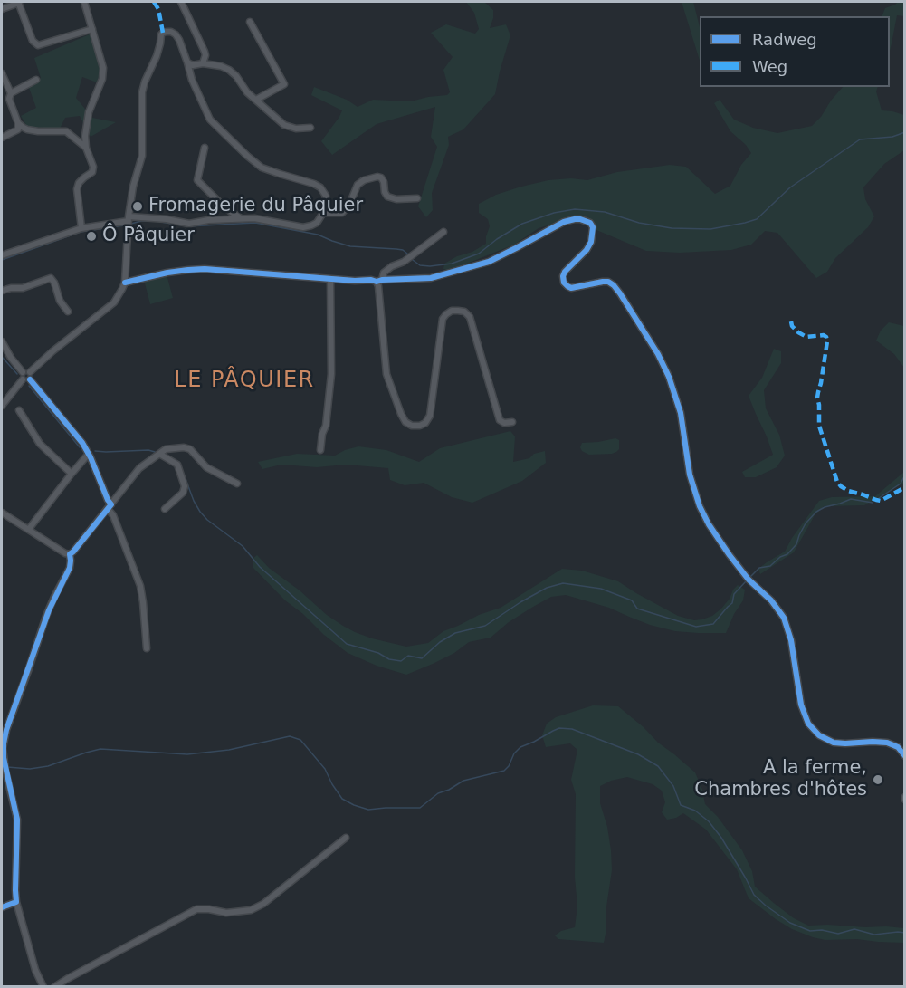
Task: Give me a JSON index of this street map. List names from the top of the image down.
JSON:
{
  "districts": ["LE PÂQUIER"],
  "places": ["Fromagerie du Pâquier", "Ô Pâquier", "A la ferme, Chambres d'hôtes"],
  "legend": ["Radweg", "Weg"]
}
